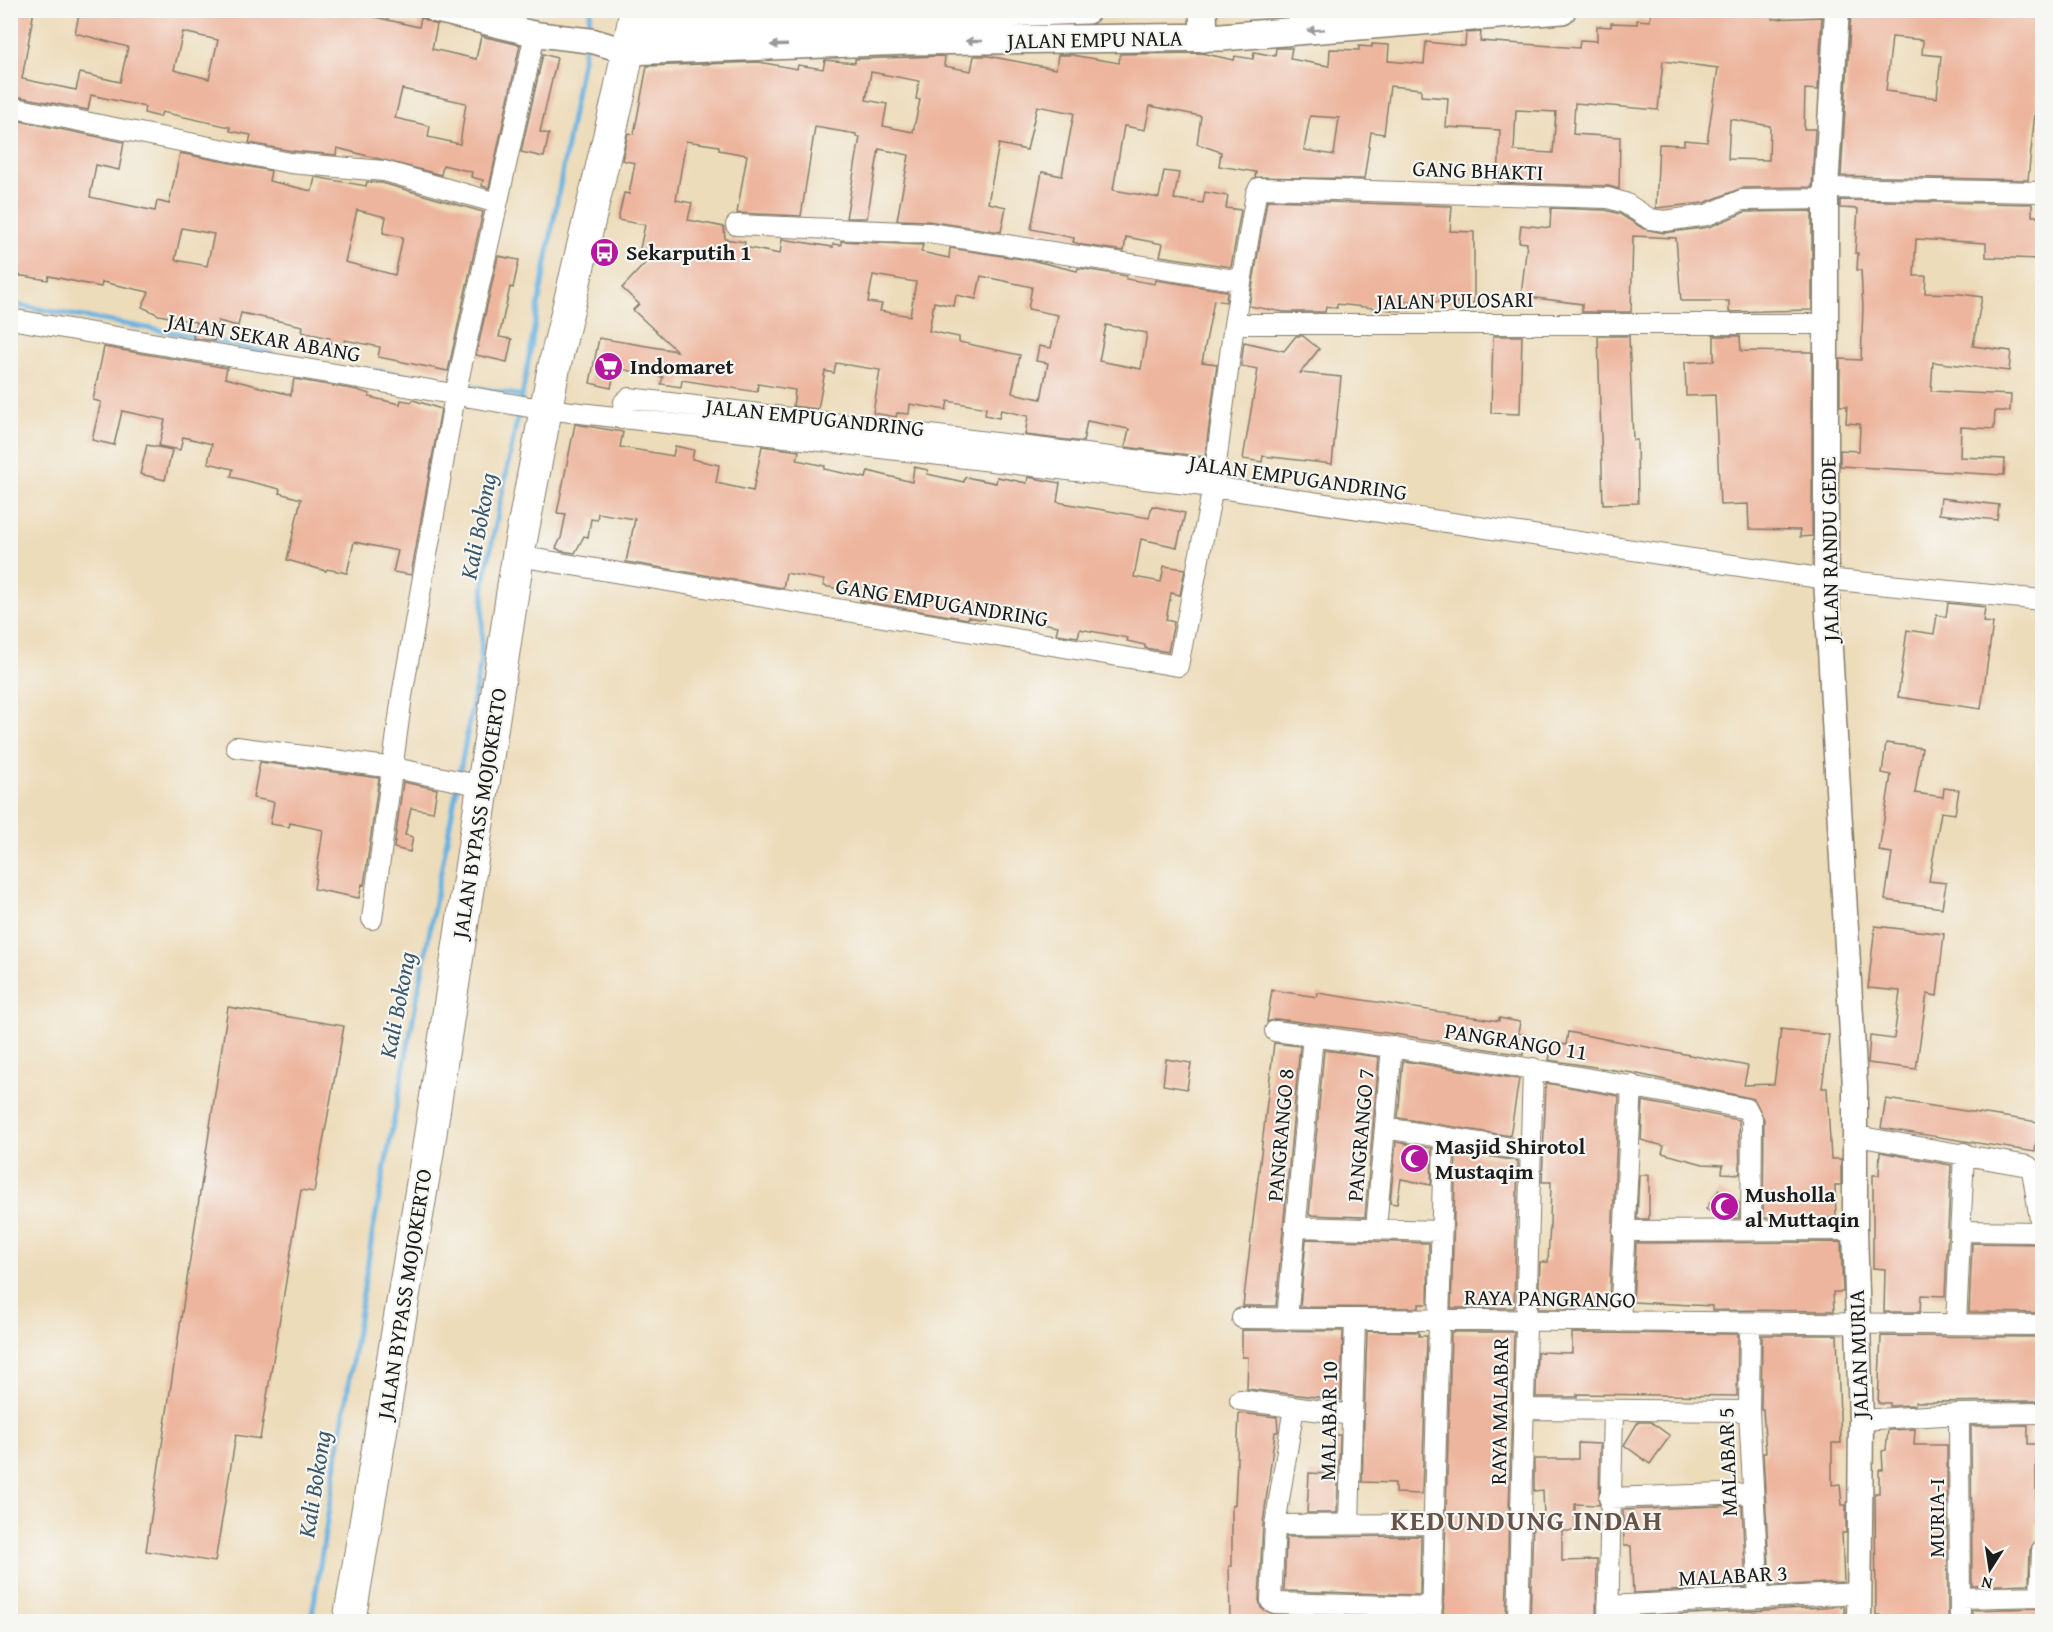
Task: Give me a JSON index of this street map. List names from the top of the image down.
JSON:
{
  "streets": {
    "highway": ["JALAN BYPASS MOJOKERTO"],
    "main road": ["JALAN EMPU NALA"],
    "street": [
      "GANG BHAKTI",
      "JALAN PULOSARI",
      "JALAN SEKAR ABANG",
      "JALAN EMPUGANDRING",
      "JALAN RANDU GEDE",
      "GANG EMPUGANDRING",
      "PANGRANGO 11",
      "PANGRANGO 8",
      "PANGRANGO 7",
      "RAYA PANGRANGO",
      "JALAN MURIA",
      "RAYA MALABAR",
      "MALABAR 10",
      "MALABAR 5",
      "MURIA-I",
      "MALABAR 3"
    ]
  },
  "crossings": [
    ["JALAN EMPU NALA", "JALAN BYPASS MOJOKERTO"],
    ["GANG BHAKTI", "JALAN PULOSARI"],
    ["GANG BHAKTI", "JALAN RANDU GEDE"],
    ["JALAN PULOSARI", "JALAN RANDU GEDE"],
    ["JALAN SEKAR ABANG", "JALAN EMPUGANDRING"],
    ["JALAN SEKAR ABANG", "JALAN BYPASS MOJOKERTO"],
    ["JALAN EMPUGANDRING", "JALAN RANDU GEDE"],
    ["JALAN EMPUGANDRING", "GANG EMPUGANDRING"],
    ["JALAN EMPUGANDRING", "JALAN BYPASS MOJOKERTO"],
    ["JALAN RANDU GEDE", "JALAN MURIA"],
    ["GANG EMPUGANDRING", "JALAN BYPASS MOJOKERTO"],
    ["PANGRANGO 11", "PANGRANGO 7"],
    ["PANGRANGO 11", "RAYA MALABAR"],
    ["PANGRANGO 8", "RAYA PANGRANGO"],
    ["RAYA PANGRANGO", "JALAN MURIA"],
    ["RAYA PANGRANGO", "RAYA MALABAR"],
    ["RAYA PANGRANGO", "MALABAR 10"],
    ["RAYA PANGRANGO", "MALABAR 5"],
    ["JALAN MURIA", "MALABAR 3"],
    ["MALABAR 5", "MALABAR 3"]
  ],
  "districts": ["KEDUNDUNG INDAH"],
  "water": ["Kali Bokong"],
  "places": {
    "bus stop": ["Sekarputih 1"],
    "supermarket": ["Indomaret"],
    "mosque": ["Masjid Shirotol Mustaqim", "Musholla al Muttaqin"]
  },
  "north": "bottom"
}
